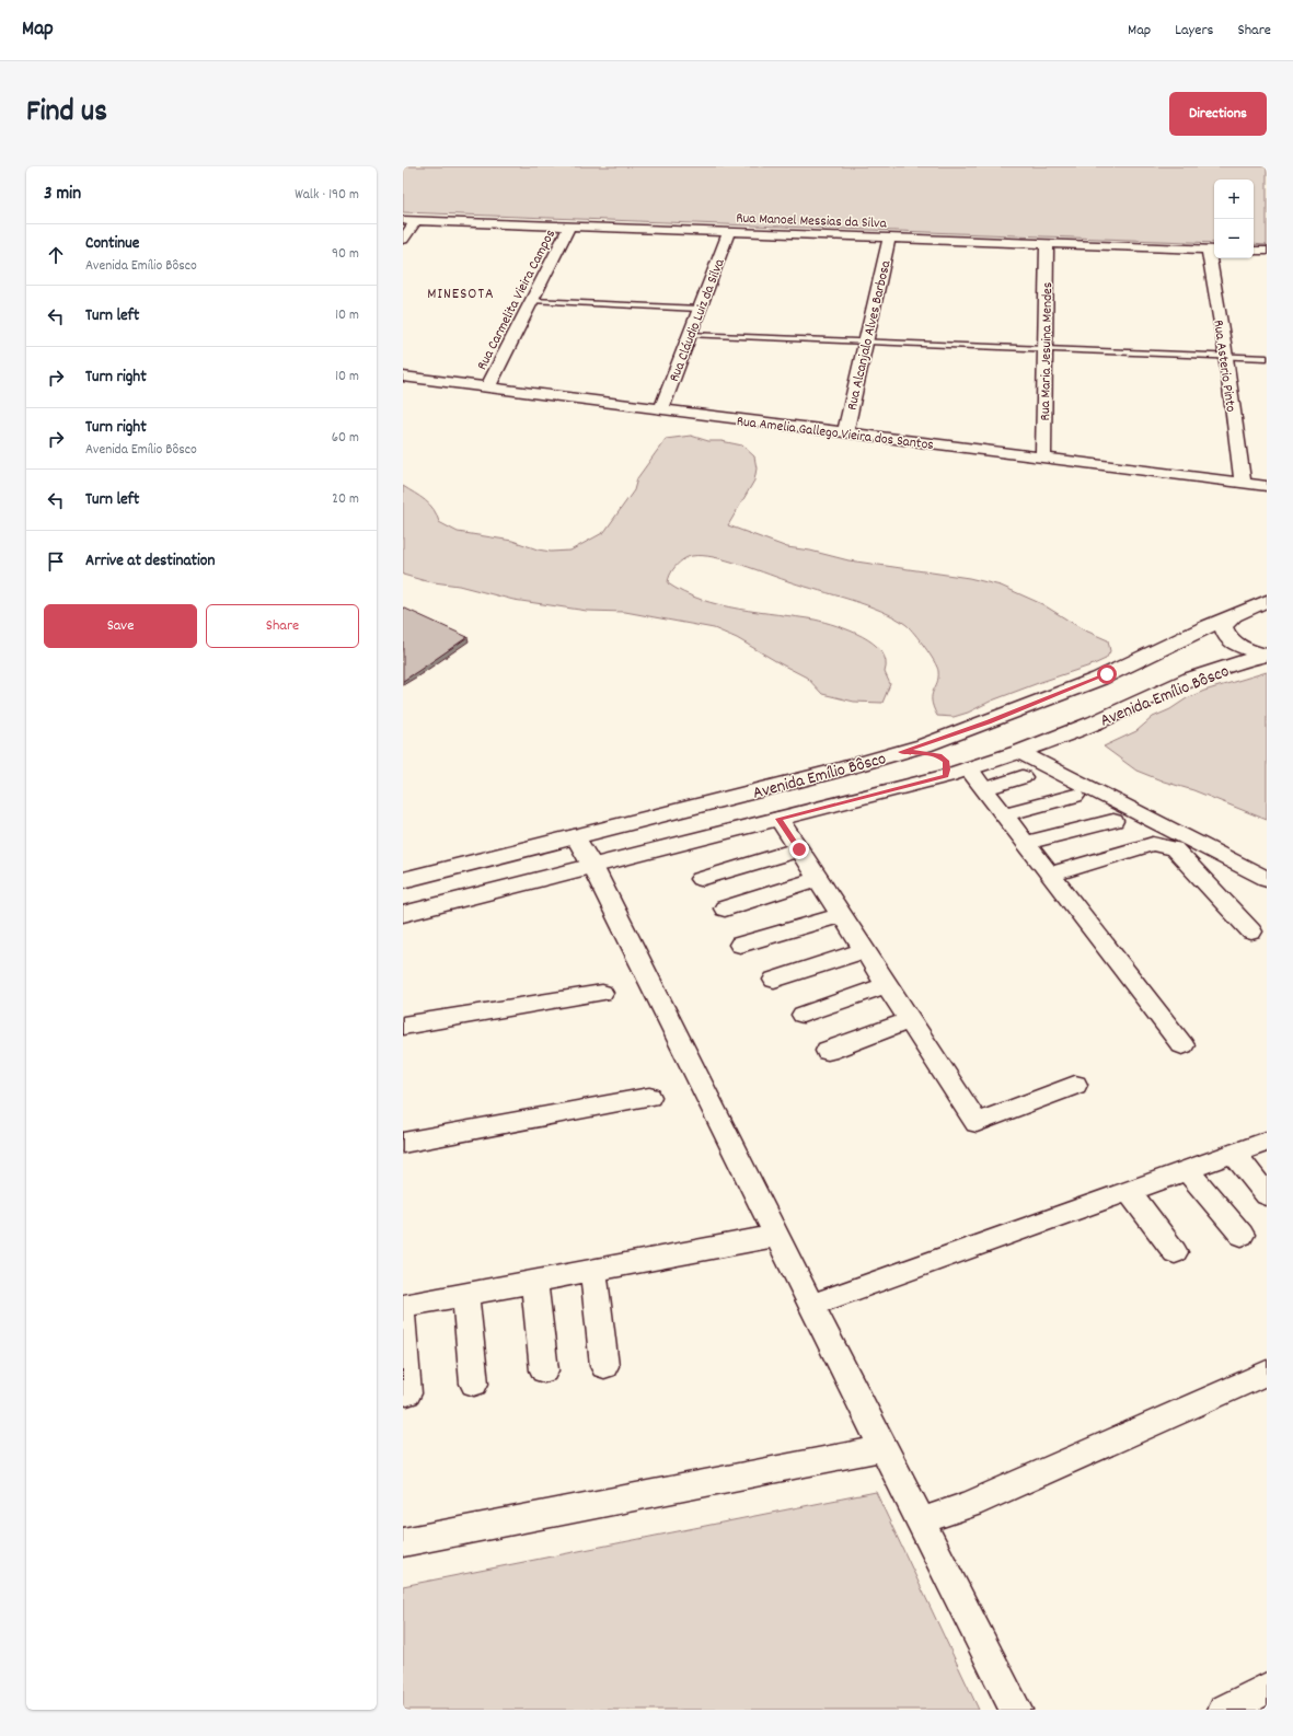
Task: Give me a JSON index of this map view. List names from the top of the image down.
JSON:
{
  "streets": {
    "main road": ["Avenida Emílio Bôsco"],
    "street": [
      "Rua Manoel Messias da Silva",
      "Rua Carmelita Vieira Campos",
      "Rua Cláudio Luiz da Silva",
      "Rua Alcanjalo Alves Barbosa",
      "Rua Maria Jesuina Mendes",
      "Rua Asterio Pinto",
      "Rua Amelia Gallego Vieira dos Santos"
    ]
  },
  "crossings": [
    ["Rua Manoel Messias da Silva", "Rua Carmelita Vieira Campos"],
    ["Rua Manoel Messias da Silva", "Rua Cláudio Luiz da Silva"],
    ["Rua Manoel Messias da Silva", "Rua Alcanjalo Alves Barbosa"],
    ["Rua Manoel Messias da Silva", "Rua Maria Jesuina Mendes"],
    ["Rua Manoel Messias da Silva", "Rua Asterio Pinto"],
    ["Rua Carmelita Vieira Campos", "Rua Amelia Gallego Vieira dos Santos"],
    ["Rua Cláudio Luiz da Silva", "Rua Amelia Gallego Vieira dos Santos"],
    ["Rua Alcanjalo Alves Barbosa", "Rua Amelia Gallego Vieira dos Santos"],
    ["Rua Maria Jesuina Mendes", "Rua Amelia Gallego Vieira dos Santos"],
    ["Rua Asterio Pinto", "Rua Amelia Gallego Vieira dos Santos"]
  ],
  "districts": ["MINESOTA"],
  "page": {
    "header": "Map",
    "nav": ["Map", "Layers", "Share"],
    "title": "Find us",
    "buttons": [
      "Directions",
      ["Save", "Share"]
    ],
    "heading": ["3 min", "Walk · 190 m"],
    "map_buttons": ["+", "−"],
    "list": [
      ["Continue", "Avenida Emílio Bôsco", "90 m"],
      ["Turn left", "10 m"],
      ["Turn right", "10 m"],
      ["Turn right", "Avenida Emílio Bôsco", "60 m"],
      ["Turn left", "20 m"],
      "Arrive at destination"
    ]
  }
}
